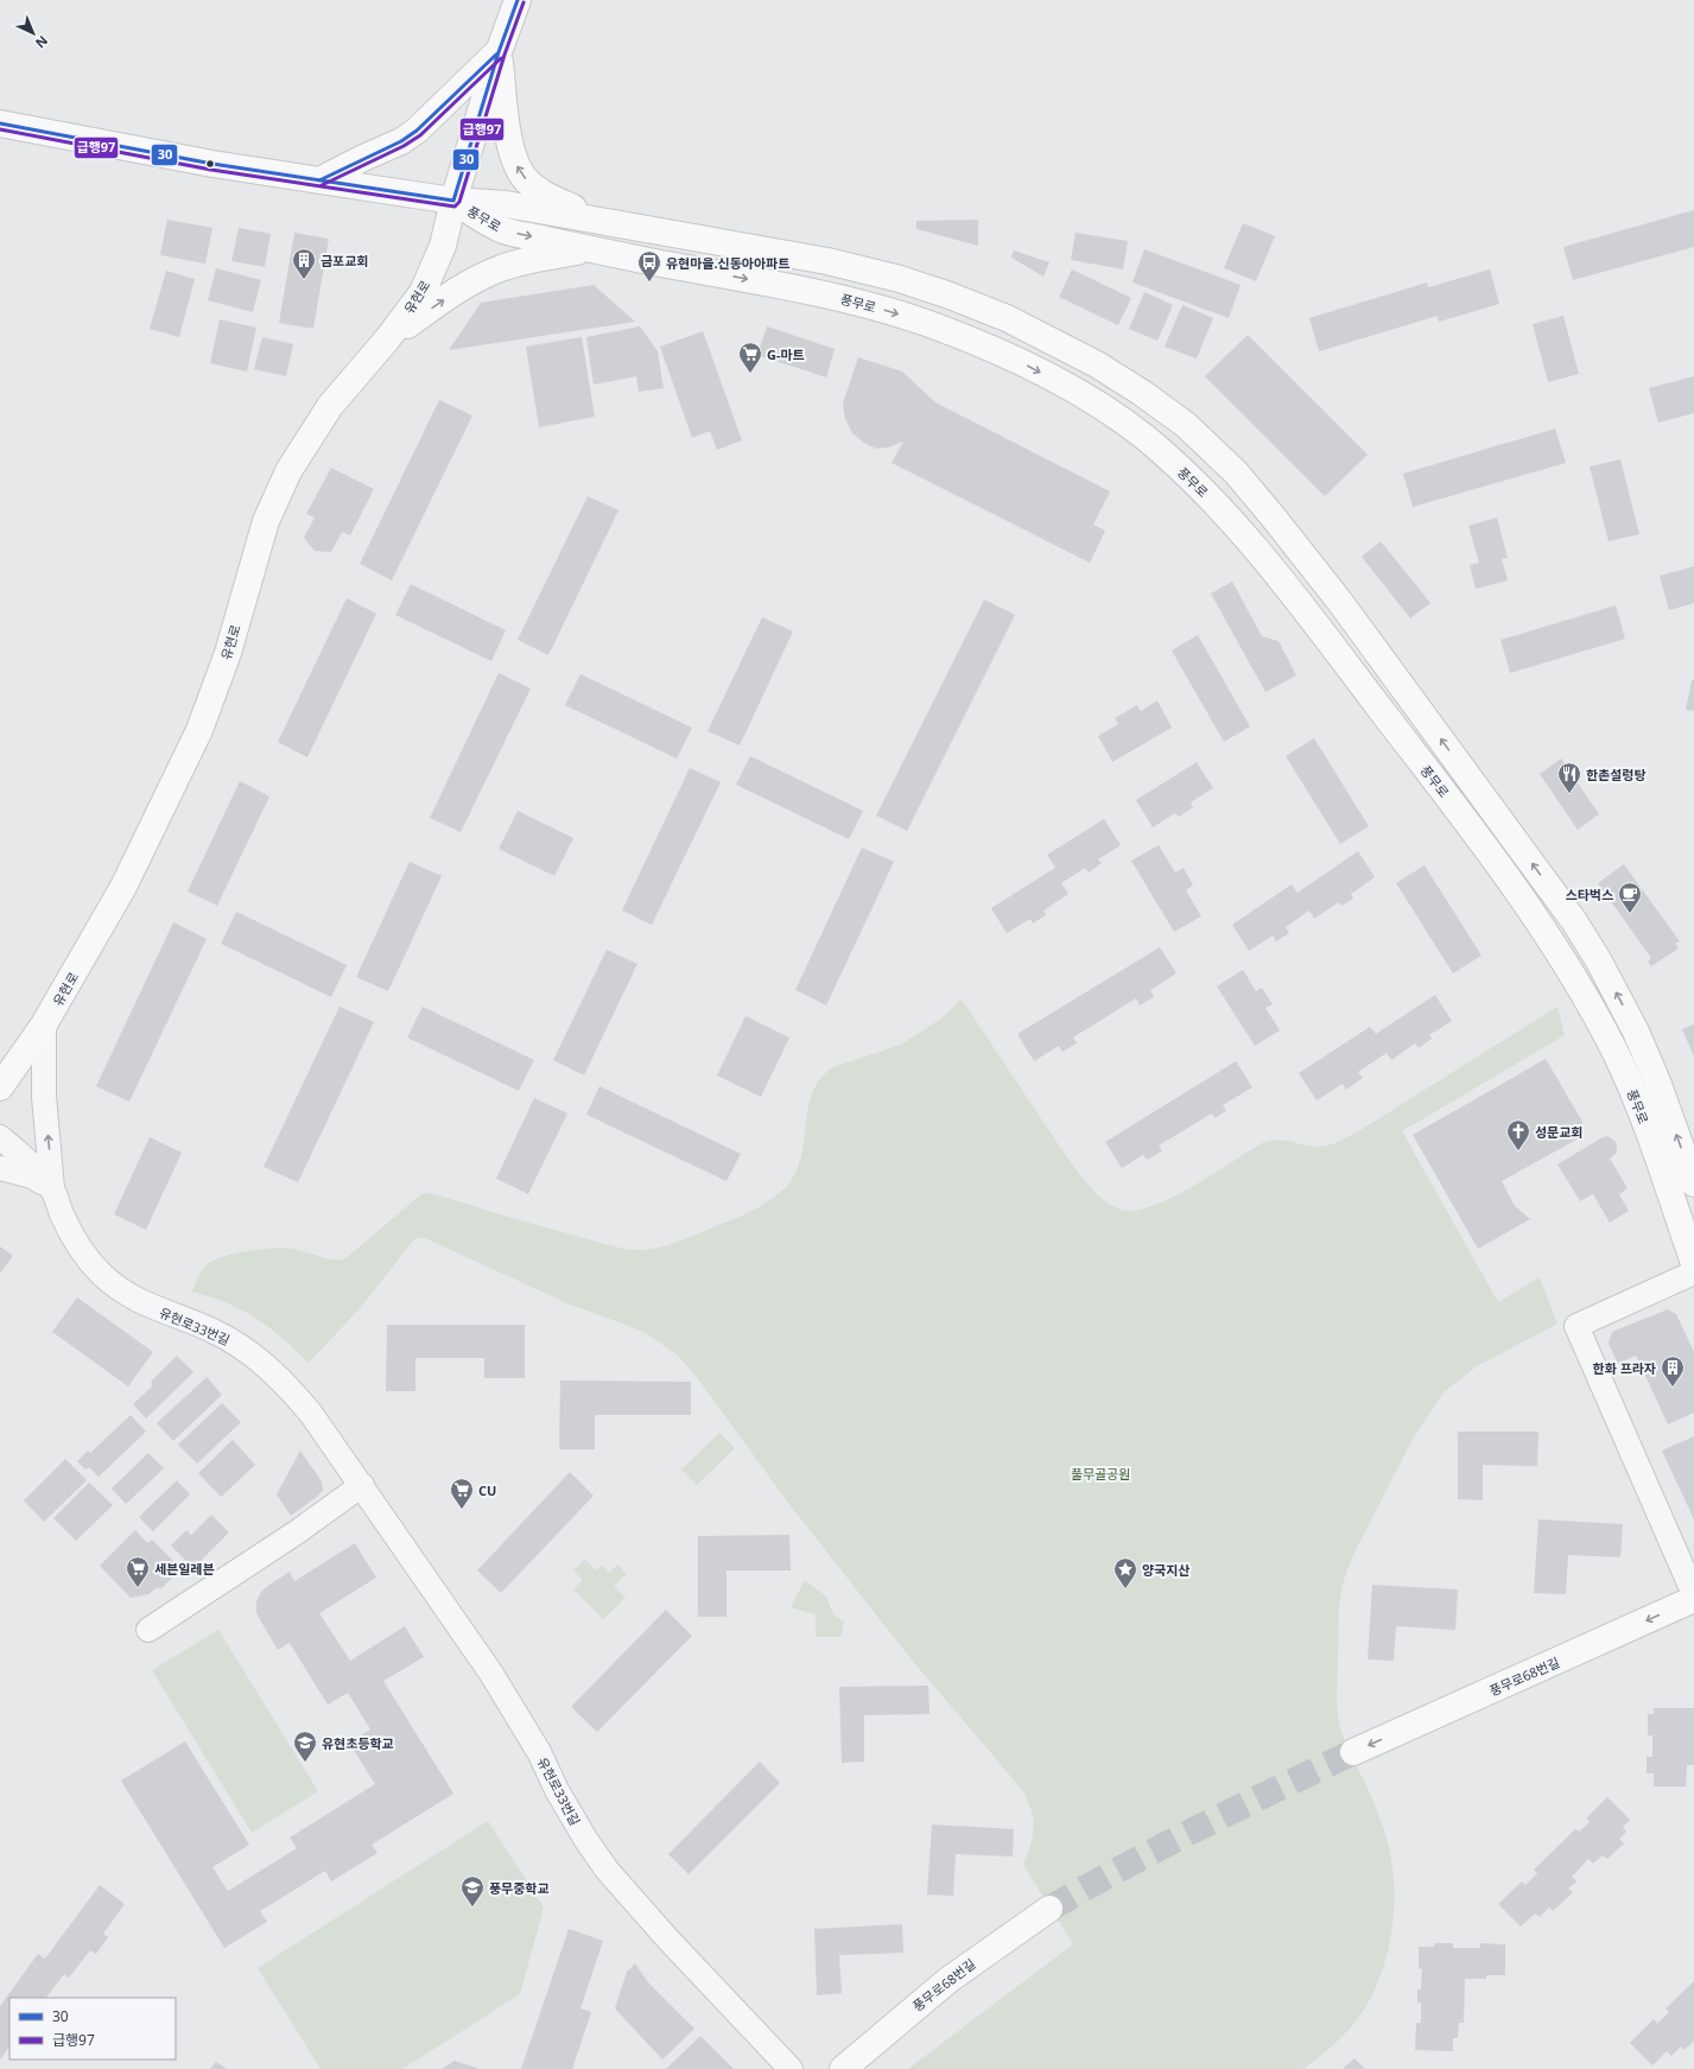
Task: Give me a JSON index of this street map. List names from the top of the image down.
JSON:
{
  "streets": {
    "street": [
      "풍무로",
      "유현로",
      "유현로33번길",
      "풍무로68번길"
    ]
  },
  "crossings": [
    ["풍무로", "유현로"],
    ["유현로", "유현로33번길"]
  ],
  "parks": ["풀무골공원"],
  "places": {
    "building": ["금포교회", "한화 프라자"],
    "bus stop": ["유현마을.신동아아파트"],
    "supermarket": ["G-마트", "CU", "세븐일레븐"],
    "restaurant": ["한촌설렁탕"],
    "cafe": ["스타벅스"],
    "church": ["성문교회"],
    "place": ["양국지산"],
    "school or university": ["유현초등학교", "풍무중학교"]
  },
  "lines": ["transit line 30", "transit line 급행97"],
  "legend": ["30", "급행97"],
  "north": "bottom right"
}
